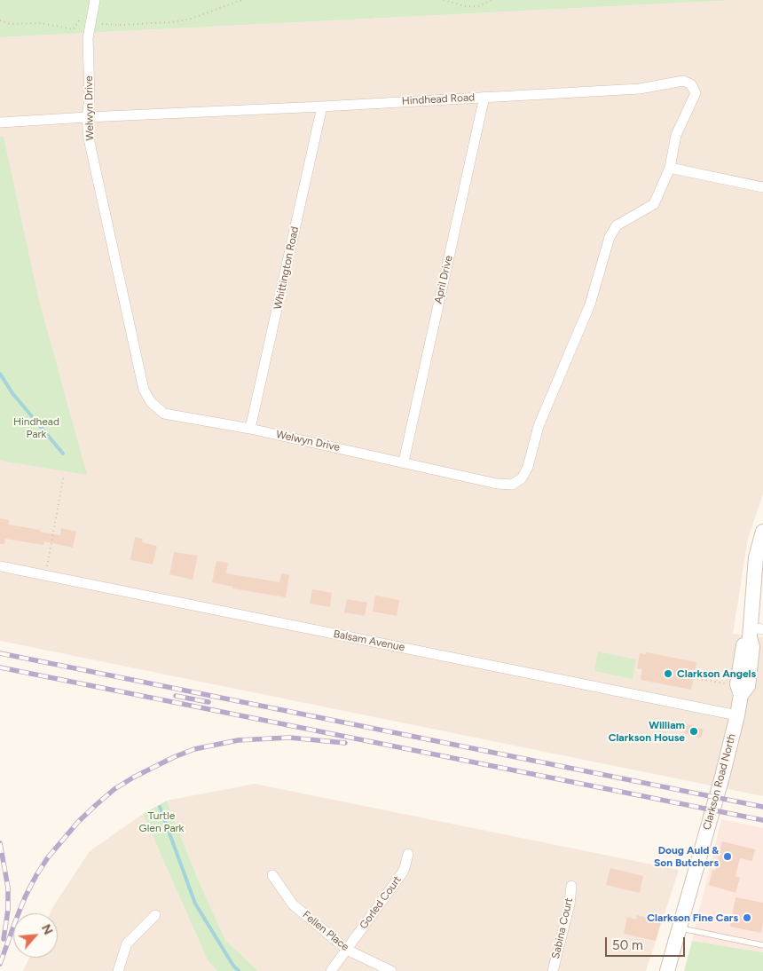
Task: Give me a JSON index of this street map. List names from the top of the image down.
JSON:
{
  "streets": {
    "street": [
      "Hindhead Road",
      "Welwyn Drive",
      "Whittington Road",
      "April Drive",
      "Balsam Avenue",
      "Clarkson Road North",
      "Gorled Court",
      "Sabina Court",
      "Fellen Place"
    ]
  },
  "crossings": [
    ["Hindhead Road", "Welwyn Drive"],
    ["Hindhead Road", "Whittington Road"],
    ["Hindhead Road", "April Drive"],
    ["Welwyn Drive", "Whittington Road"],
    ["Welwyn Drive", "April Drive"],
    ["Balsam Avenue", "Clarkson Road North"],
    ["Gorled Court", "Fellen Place"]
  ],
  "parks": ["Hindhead Park", "Turtle Glen Park"],
  "places": [
    "Clarkson Angels",
    "William Clarkson House",
    "Doug Auld & Son Butchers",
    "Clarkson Fine Cars"
  ],
  "scale_bar": "50 m",
  "north": "top right"
}
